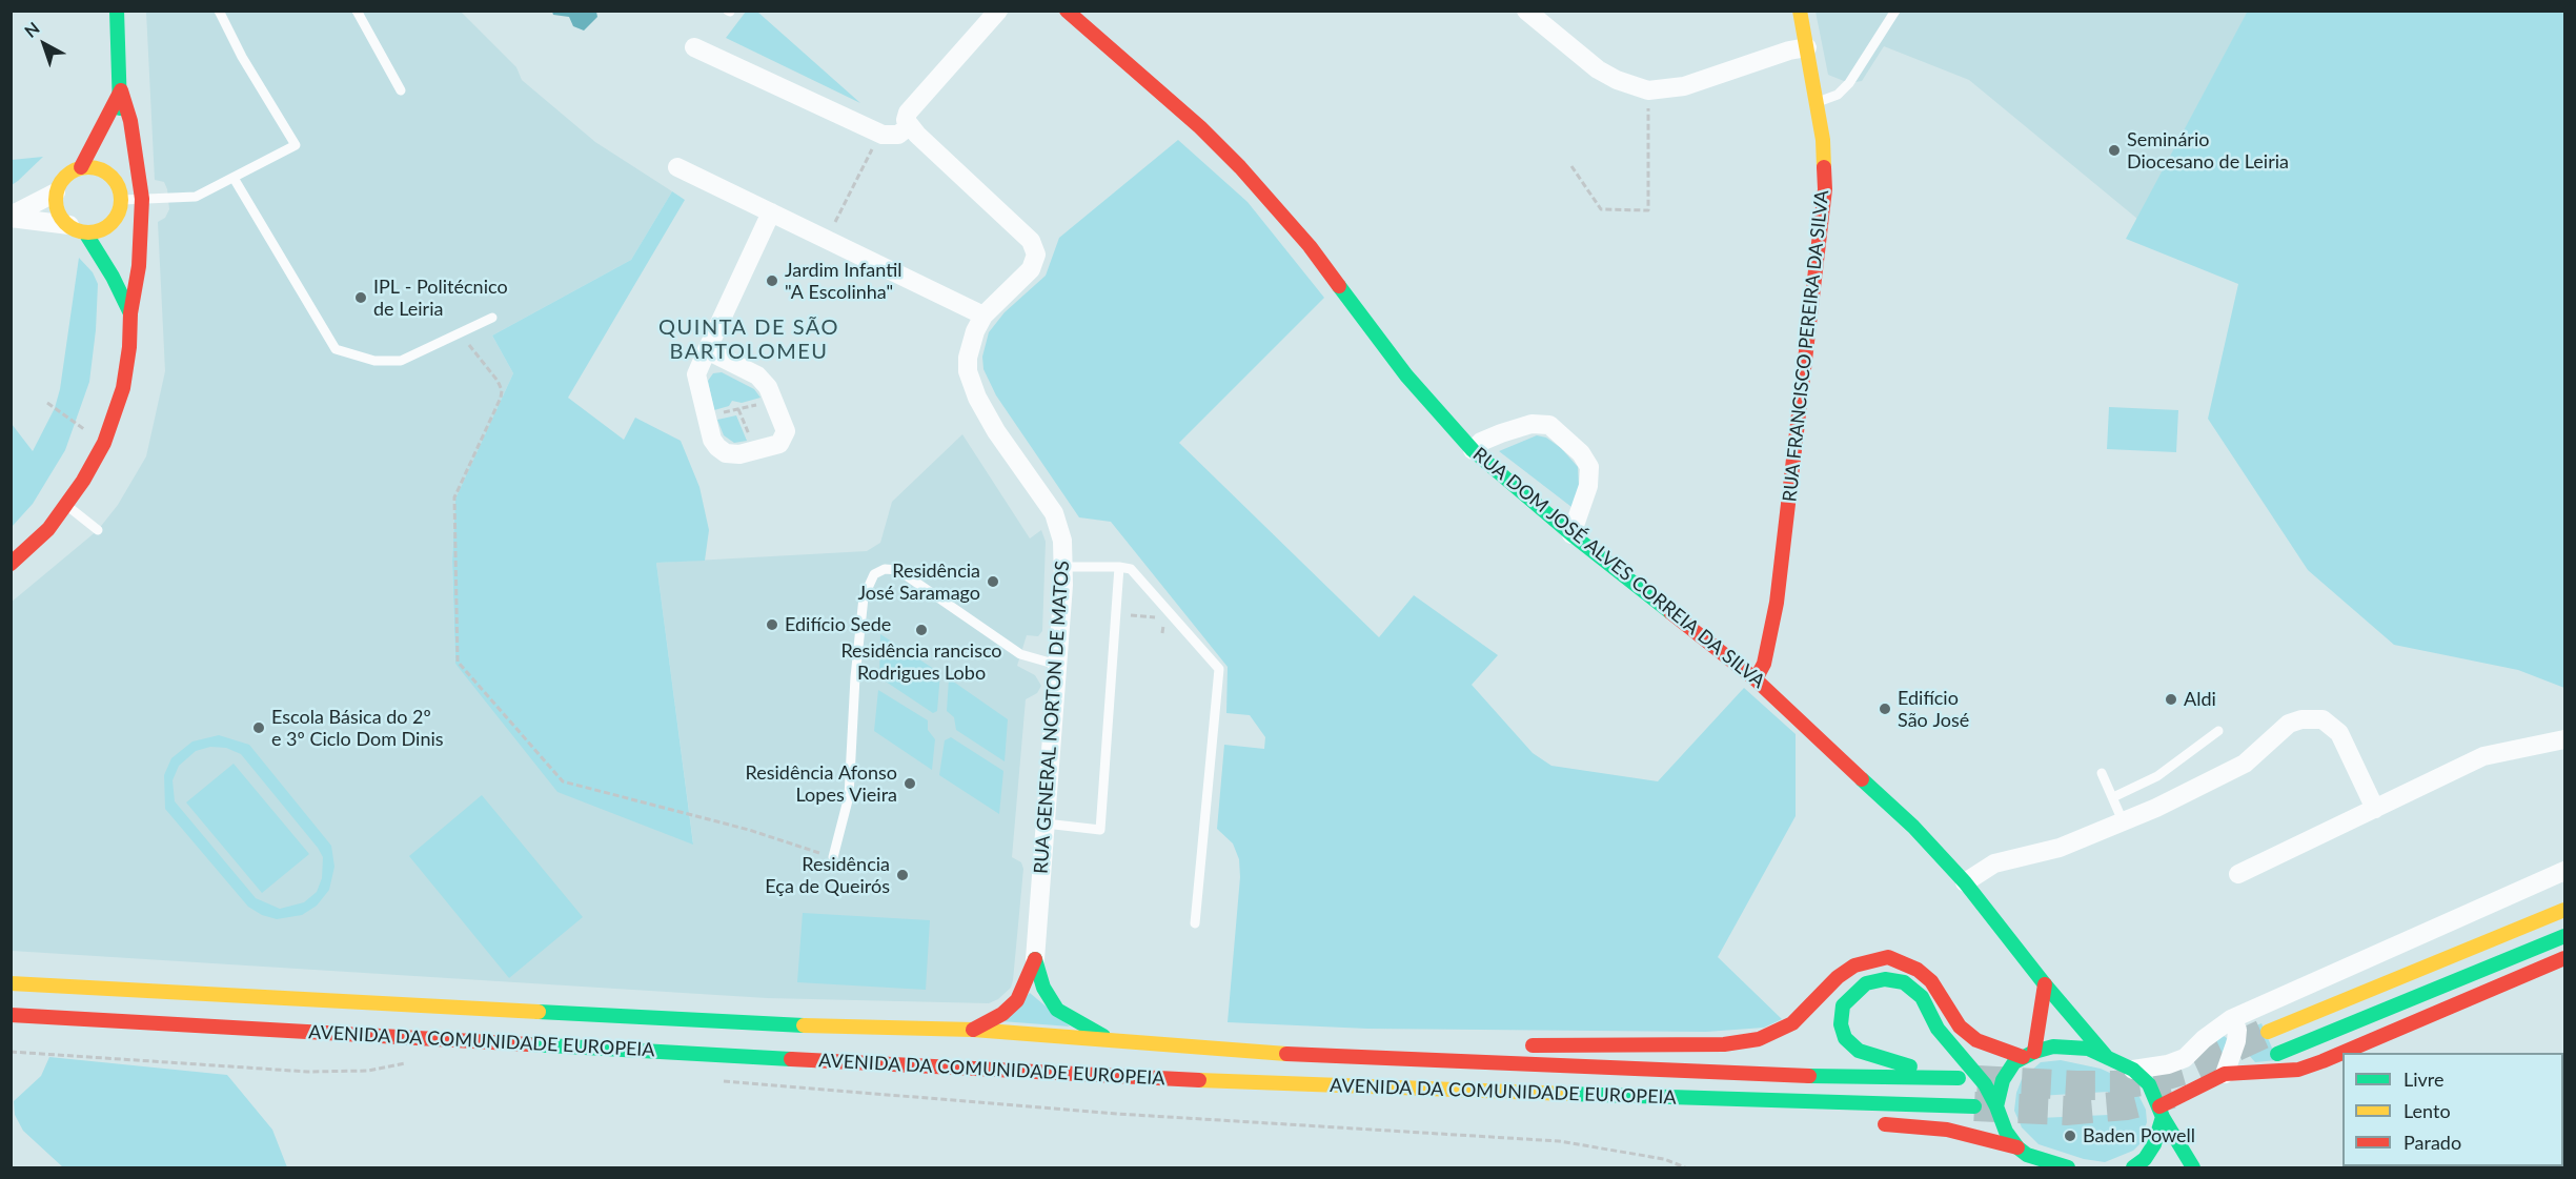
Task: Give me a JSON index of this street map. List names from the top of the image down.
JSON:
{
  "streets": {
    "main road": ["RUA FRANCISCO PEREIRA DA SILVA", "RUA DOM JOSÉ ALVES CORREIA DA SILVA", "AVENIDA DA COMUNIDADE EUROPEIA"],
    "street": ["RUA GENERAL NORTON DE MATOS"]
  },
  "crossings": [
    ["RUA FRANCISCO PEREIRA DA SILVA", "RUA DOM JOSÉ ALVES CORREIA DA SILVA"]
  ],
  "districts": ["QUINTA DE SÃO BARTOLOMEU"],
  "places": [
    "Seminário Diocesano de Leiria",
    "Jardim Infantil \"A Escolinha\"",
    "IPL - Politécnico de Leiria",
    "Residência José Saramago",
    "Edifício Sede",
    "Residência rancisco Rodrigues Lobo",
    "Aldi",
    "Edifício São José",
    "Escola Básica do 2º e 3º Ciclo Dom Dinis",
    "Residência Afonso Lopes Vieira",
    "Residência Eça de Queirós",
    "Baden Powell"
  ],
  "legend": ["Livre", "Lento", "Parado"],
  "north": "top left"
}
